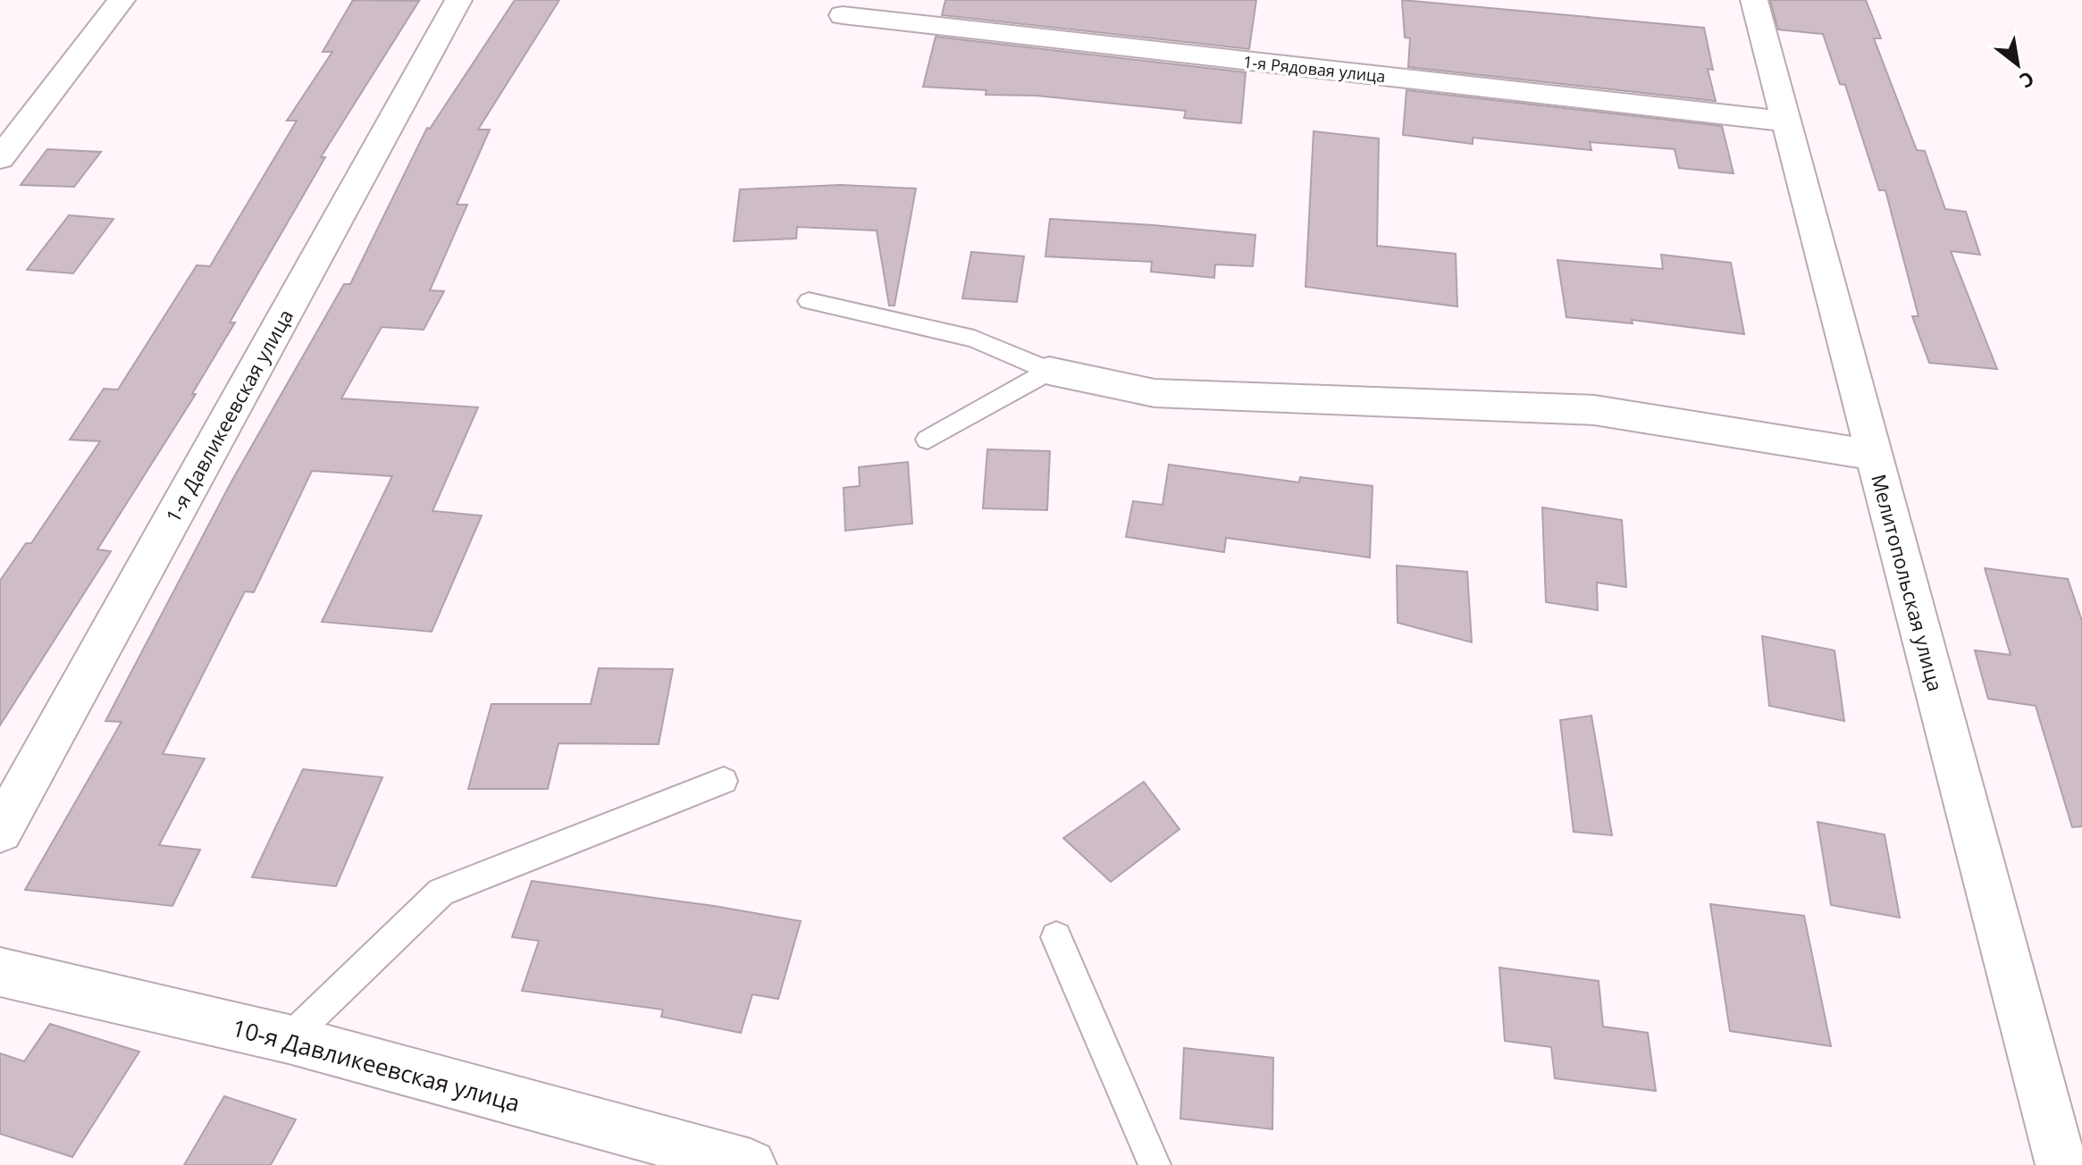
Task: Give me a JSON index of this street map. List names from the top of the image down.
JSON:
{
  "streets": {
    "street": [
      "1-я Рядовая улица",
      "1-я Давликеевская улица",
      "Мелитопольская улица",
      "10-я Давликеевская улица"
    ]
  },
  "crossings": [
    ["1-я Рядовая улица", "Мелитопольская улица"]
  ],
  "north": "bottom right"
}
